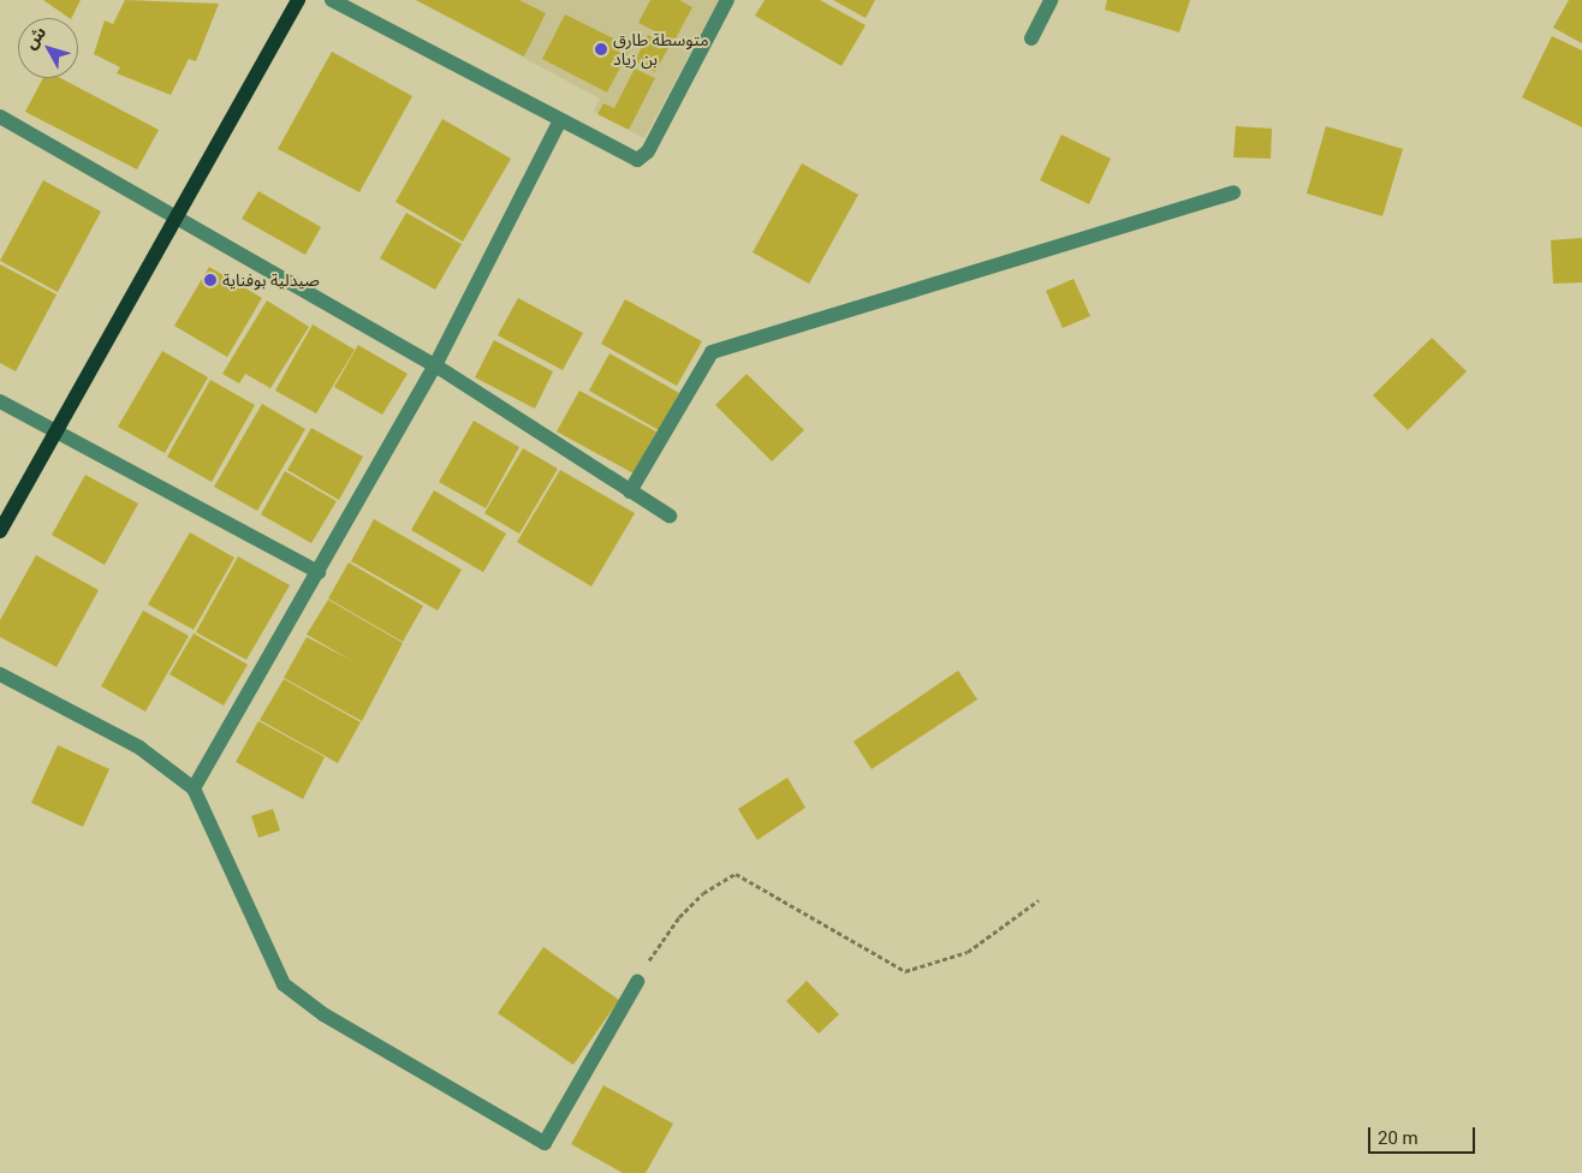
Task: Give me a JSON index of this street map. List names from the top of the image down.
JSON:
{
  "places": ["متوسطة طارق بن زياد", "صيدلية بوفناية"],
  "scale_bar": "20 m",
  "north": "top left"
}
